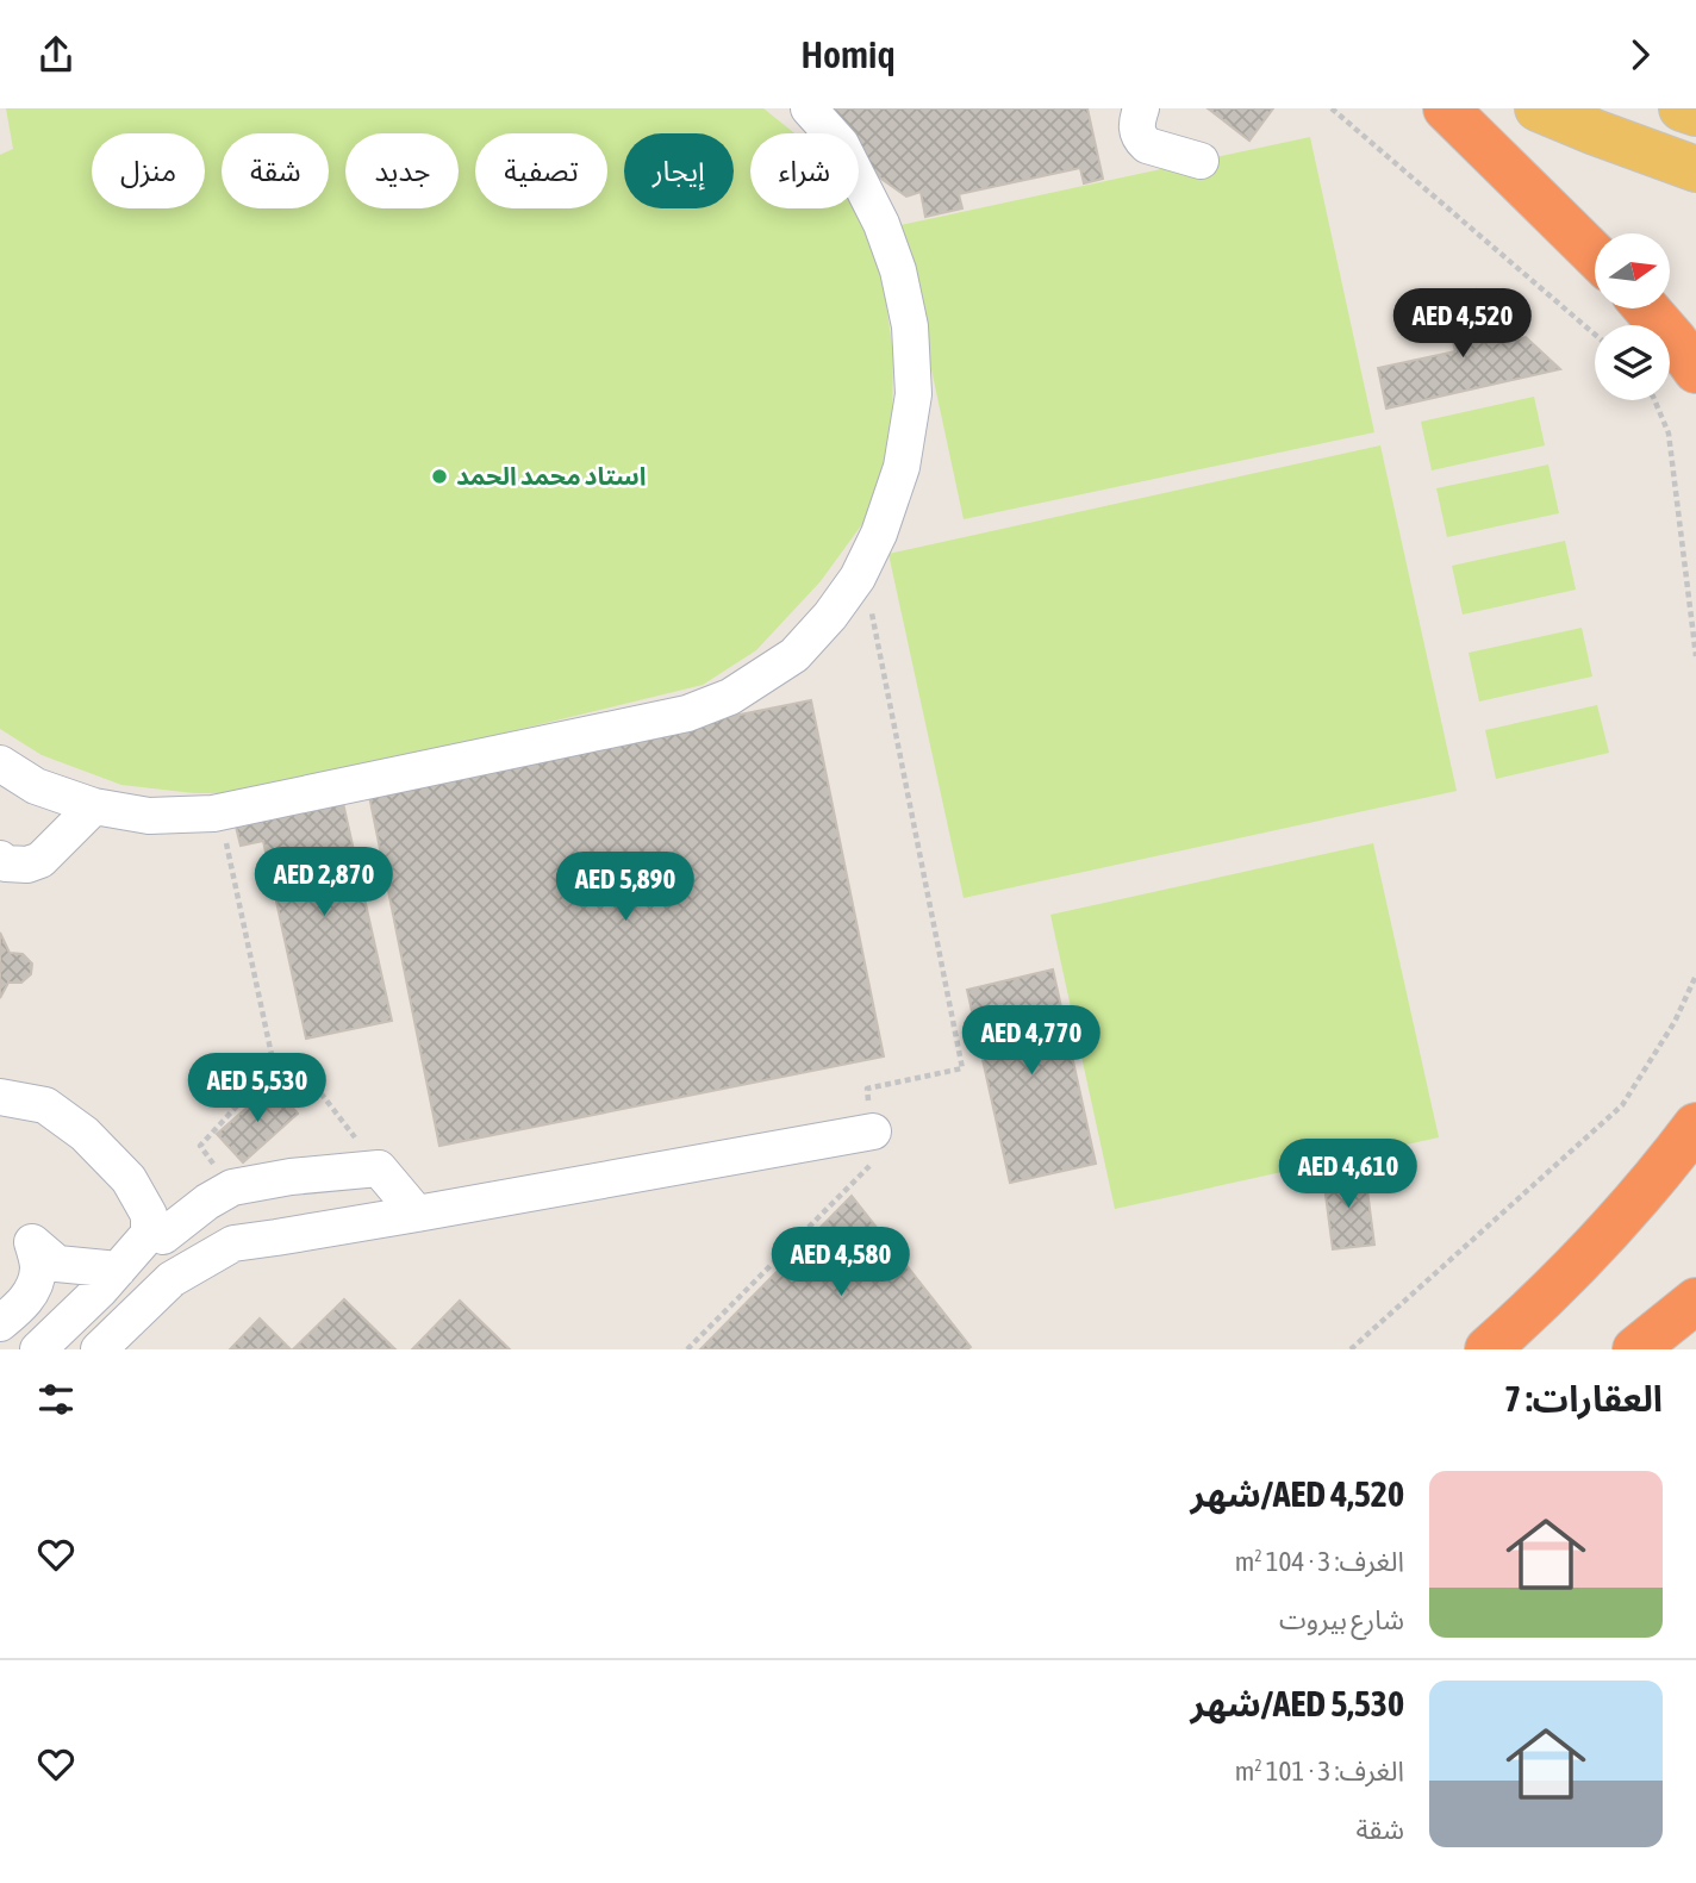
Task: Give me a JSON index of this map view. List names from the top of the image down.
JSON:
{
  "places": ["استاد محمد الحمد"],
  "north": "right",
  "page": {
    "header": "Homiq",
    "chip": [
      "شراء",
      "إيجار",
      "تصفية",
      "جديد",
      "شقة",
      "منزل"
    ],
    "price": [
      "AED 4,520",
      "AED 2,870",
      "AED 5,890",
      "AED 4,770",
      "AED 5,530",
      "AED 4,610",
      "AED 4,580"
    ],
    "heading": "العقارات: 7",
    "list": [
      {
        "name": "AED 4,520/شهر",
        "note": "الغرف: 3 · 104 m² · شارع بيروت"
      },
      {
        "name": "AED 5,530/شهر",
        "note": "الغرف: 3 · 101 m² · شقة"
      }
    ]
  }
}
